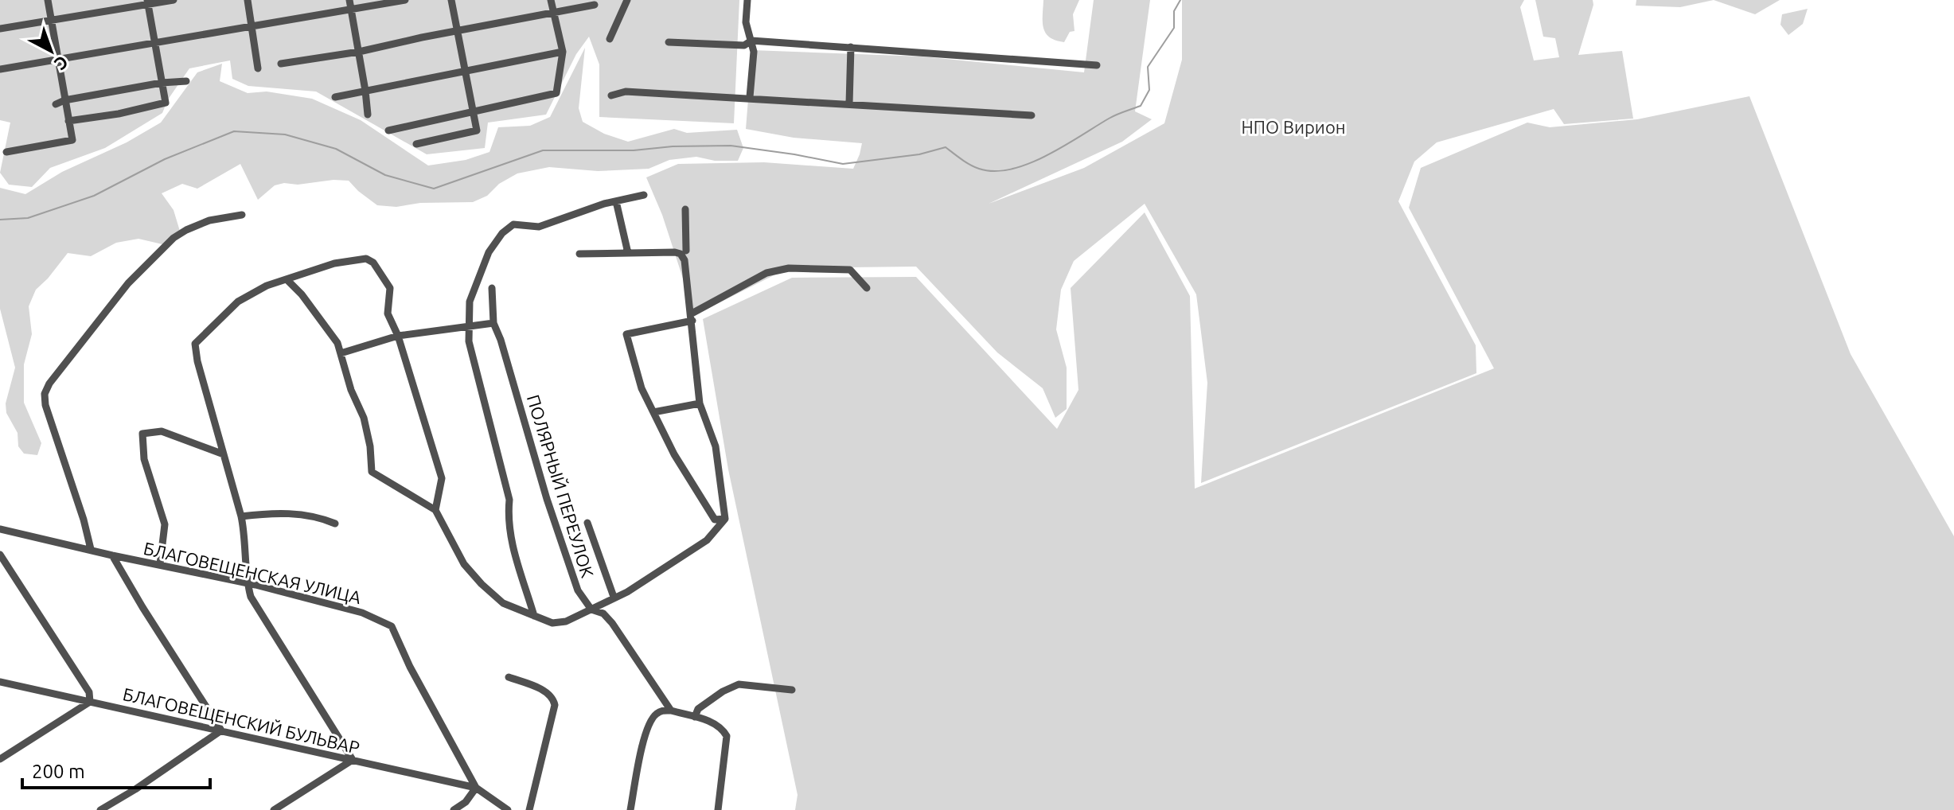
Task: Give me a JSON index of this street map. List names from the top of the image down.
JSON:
{
  "streets": {
    "street": ["ПОЛЯРНЫЙ ПЕРЕУЛОК", "БЛАГОВЕЩЕНСКАЯ УЛИЦА", "БЛАГОВЕЩЕНСКИЙ БУЛЬВАР"]
  },
  "crossings": [
    ["БЛАГОВЕЩЕНСКАЯ УЛИЦА", "БЛАГОВЕЩЕНСКИЙ БУЛЬВАР"]
  ],
  "parks": ["НПО Вирион"],
  "scale_bar": "200 m",
  "north": "bottom right"
}
